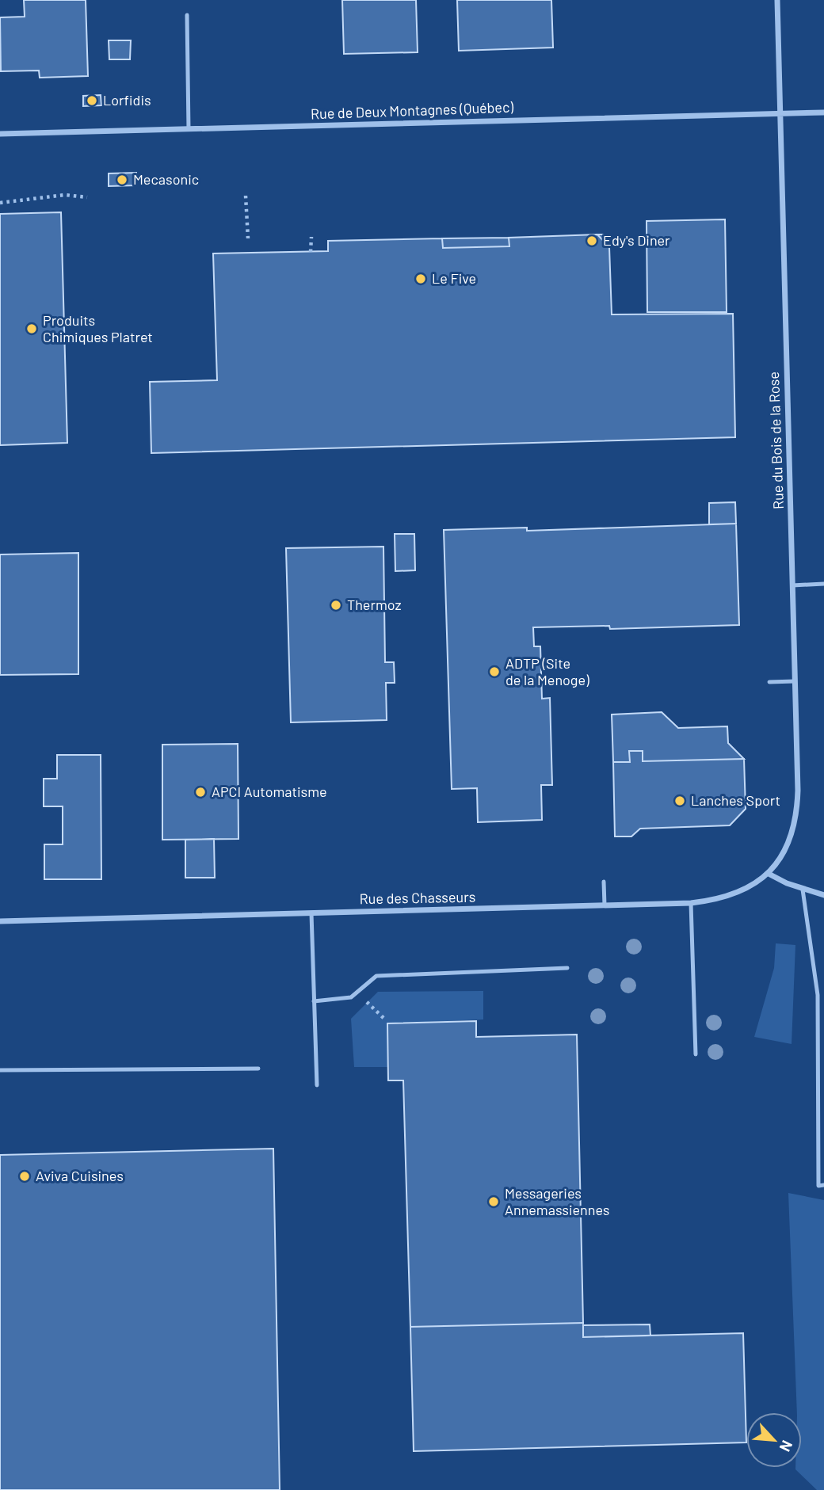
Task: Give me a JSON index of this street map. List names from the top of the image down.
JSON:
{
  "streets": {
    "street": ["Rue de Deux Montagnes (Québec)", "Rue du Bois de la Rose", "Rue des Chasseurs"]
  },
  "crossings": [
    ["Rue de Deux Montagnes (Québec)", "Rue du Bois de la Rose"],
    ["Rue du Bois de la Rose", "Rue des Chasseurs"]
  ],
  "places": [
    "Lorfidis",
    "Mecasonic",
    "Edy's Diner",
    "Le Five",
    "Produits Chimiques Platret",
    "Thermoz",
    "ADTP (Site de la Menoge)",
    "APCI Automatisme",
    "Lanches Sport",
    "Aviva Cuisines",
    "Messageries Annemassiennes"
  ],
  "north": "bottom right"
}
